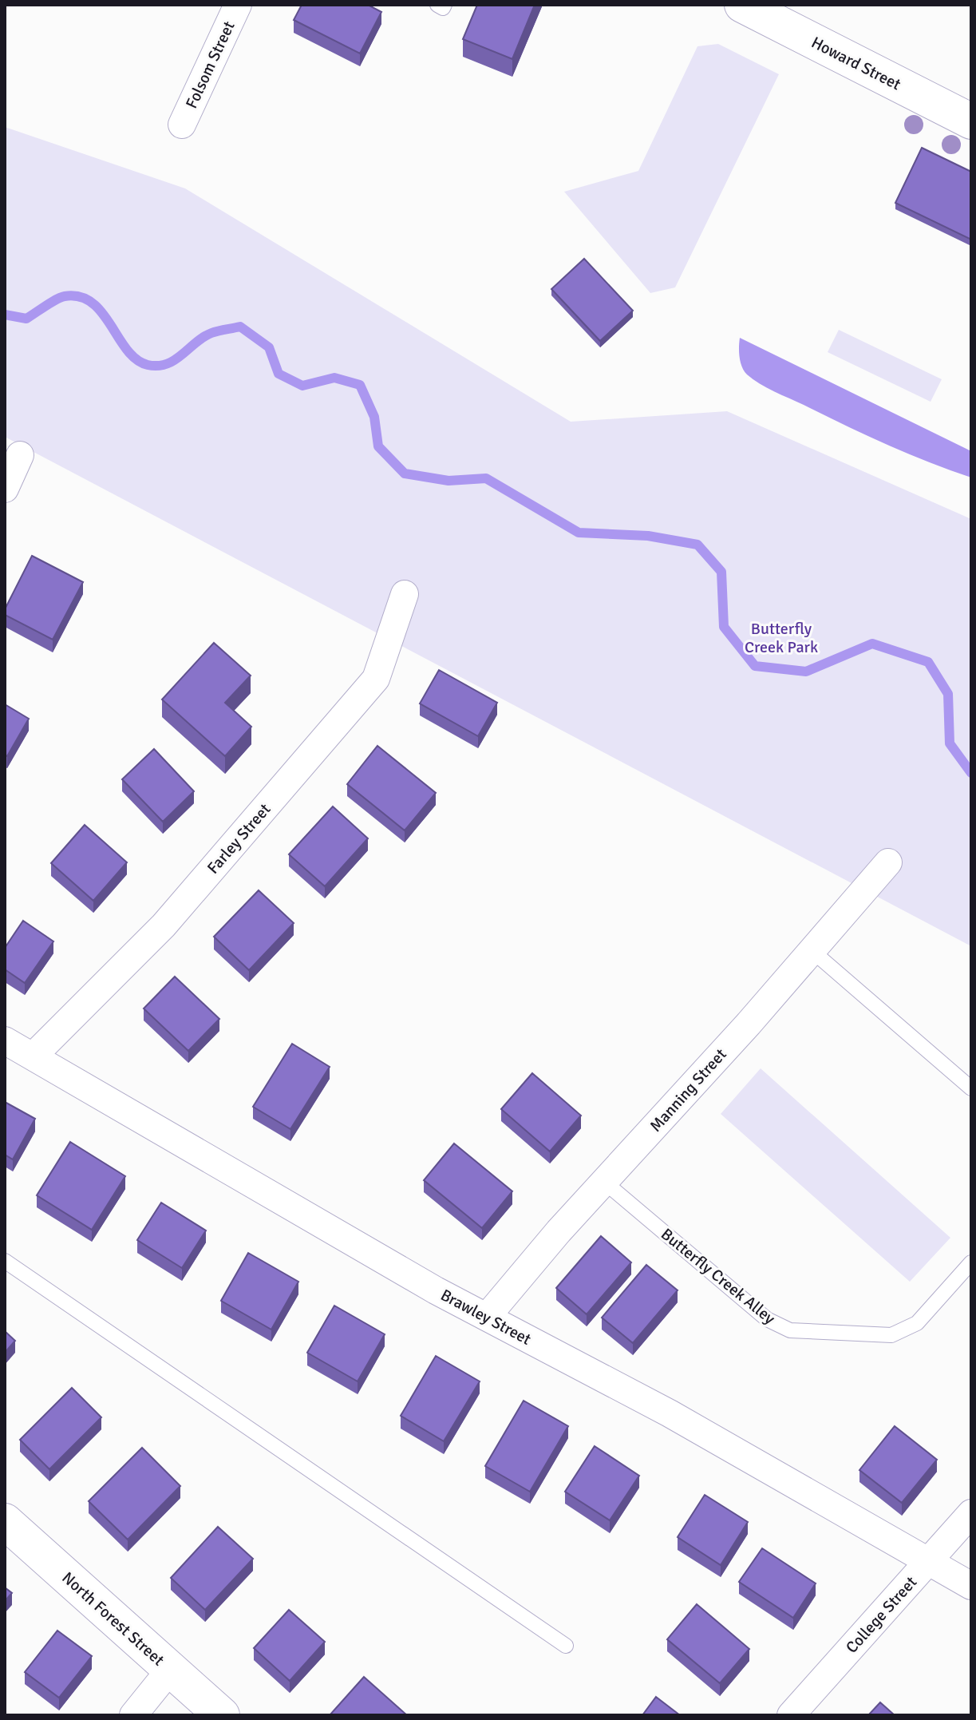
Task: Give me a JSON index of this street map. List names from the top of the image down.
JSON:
{
  "streets": {
    "street": [
      "Howard Street",
      "Folsom Street",
      "Farley Street",
      "Manning Street",
      "Brawley Street",
      "College Street",
      "North Forest Street"
    ],
    "lane": ["Butterfly Creek Alley"]
  },
  "crossings": [
    ["Farley Street", "Brawley Street"],
    ["Manning Street", "Butterfly Creek Alley"],
    ["Manning Street", "Brawley Street"],
    ["Brawley Street", "College Street"]
  ],
  "parks": ["Butterfly Creek Park"]
}
